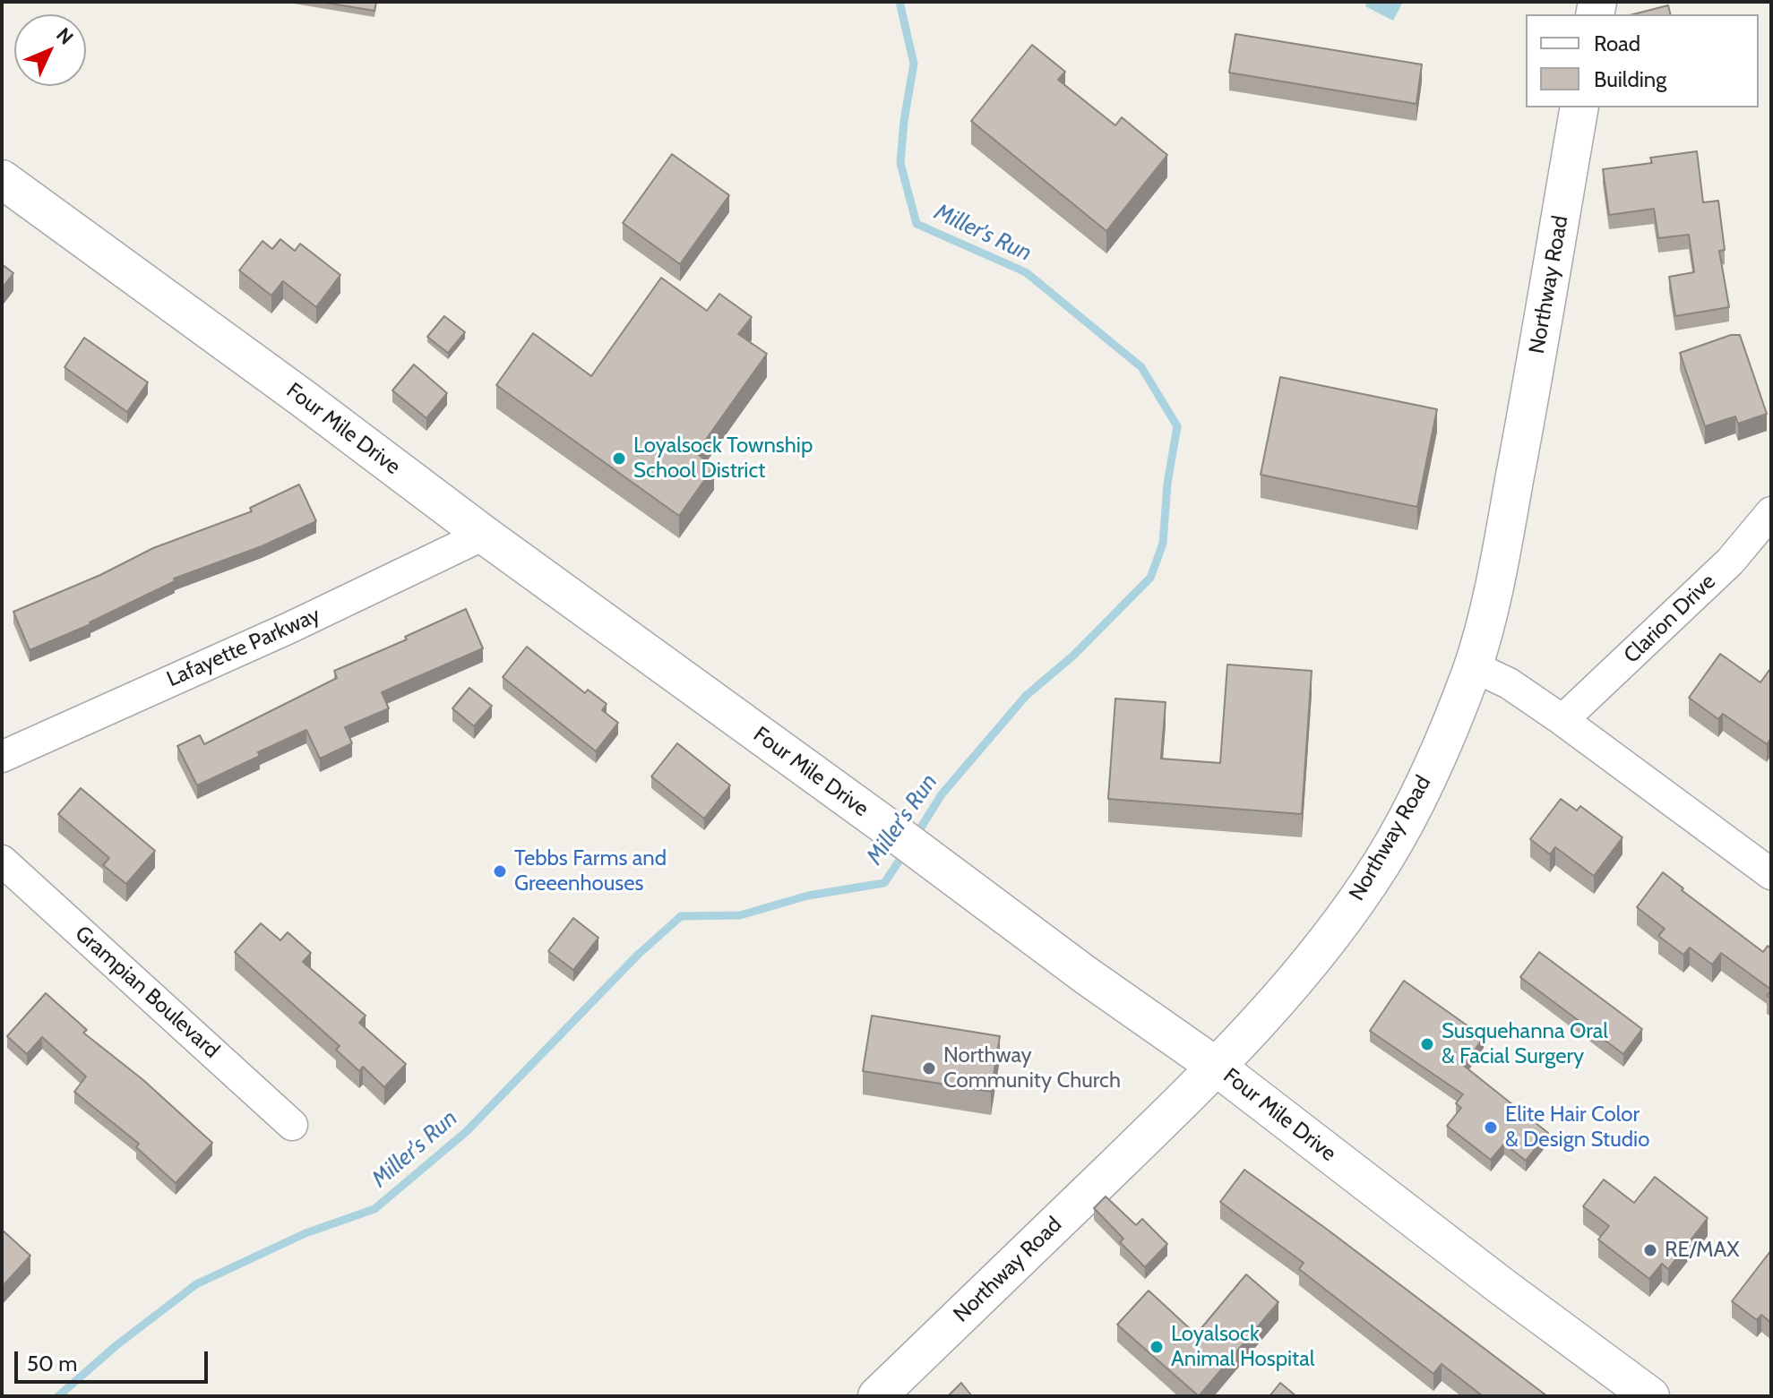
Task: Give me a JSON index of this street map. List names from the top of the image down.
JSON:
{
  "streets": {
    "street": [
      "Northway Road",
      "Four Mile Drive",
      "Clarion Drive",
      "Lafayette Parkway",
      "Grampian Boulevard"
    ]
  },
  "crossings": [
    ["Northway Road", "Four Mile Drive"],
    ["Four Mile Drive", "Lafayette Parkway"]
  ],
  "water": ["Miller's Run"],
  "places": [
    "Loyalsock Township School District",
    "Tebbs Farms and Greeenhouses",
    "Susquehanna Oral & Facial Surgery",
    "Northway Community Church",
    "Elite Hair Color & Design Studio",
    "RE/MAX",
    "Loyalsock Animal Hospital"
  ],
  "legend": ["Road", "Building"],
  "scale_bar": "50 m",
  "north": "top right"
}
